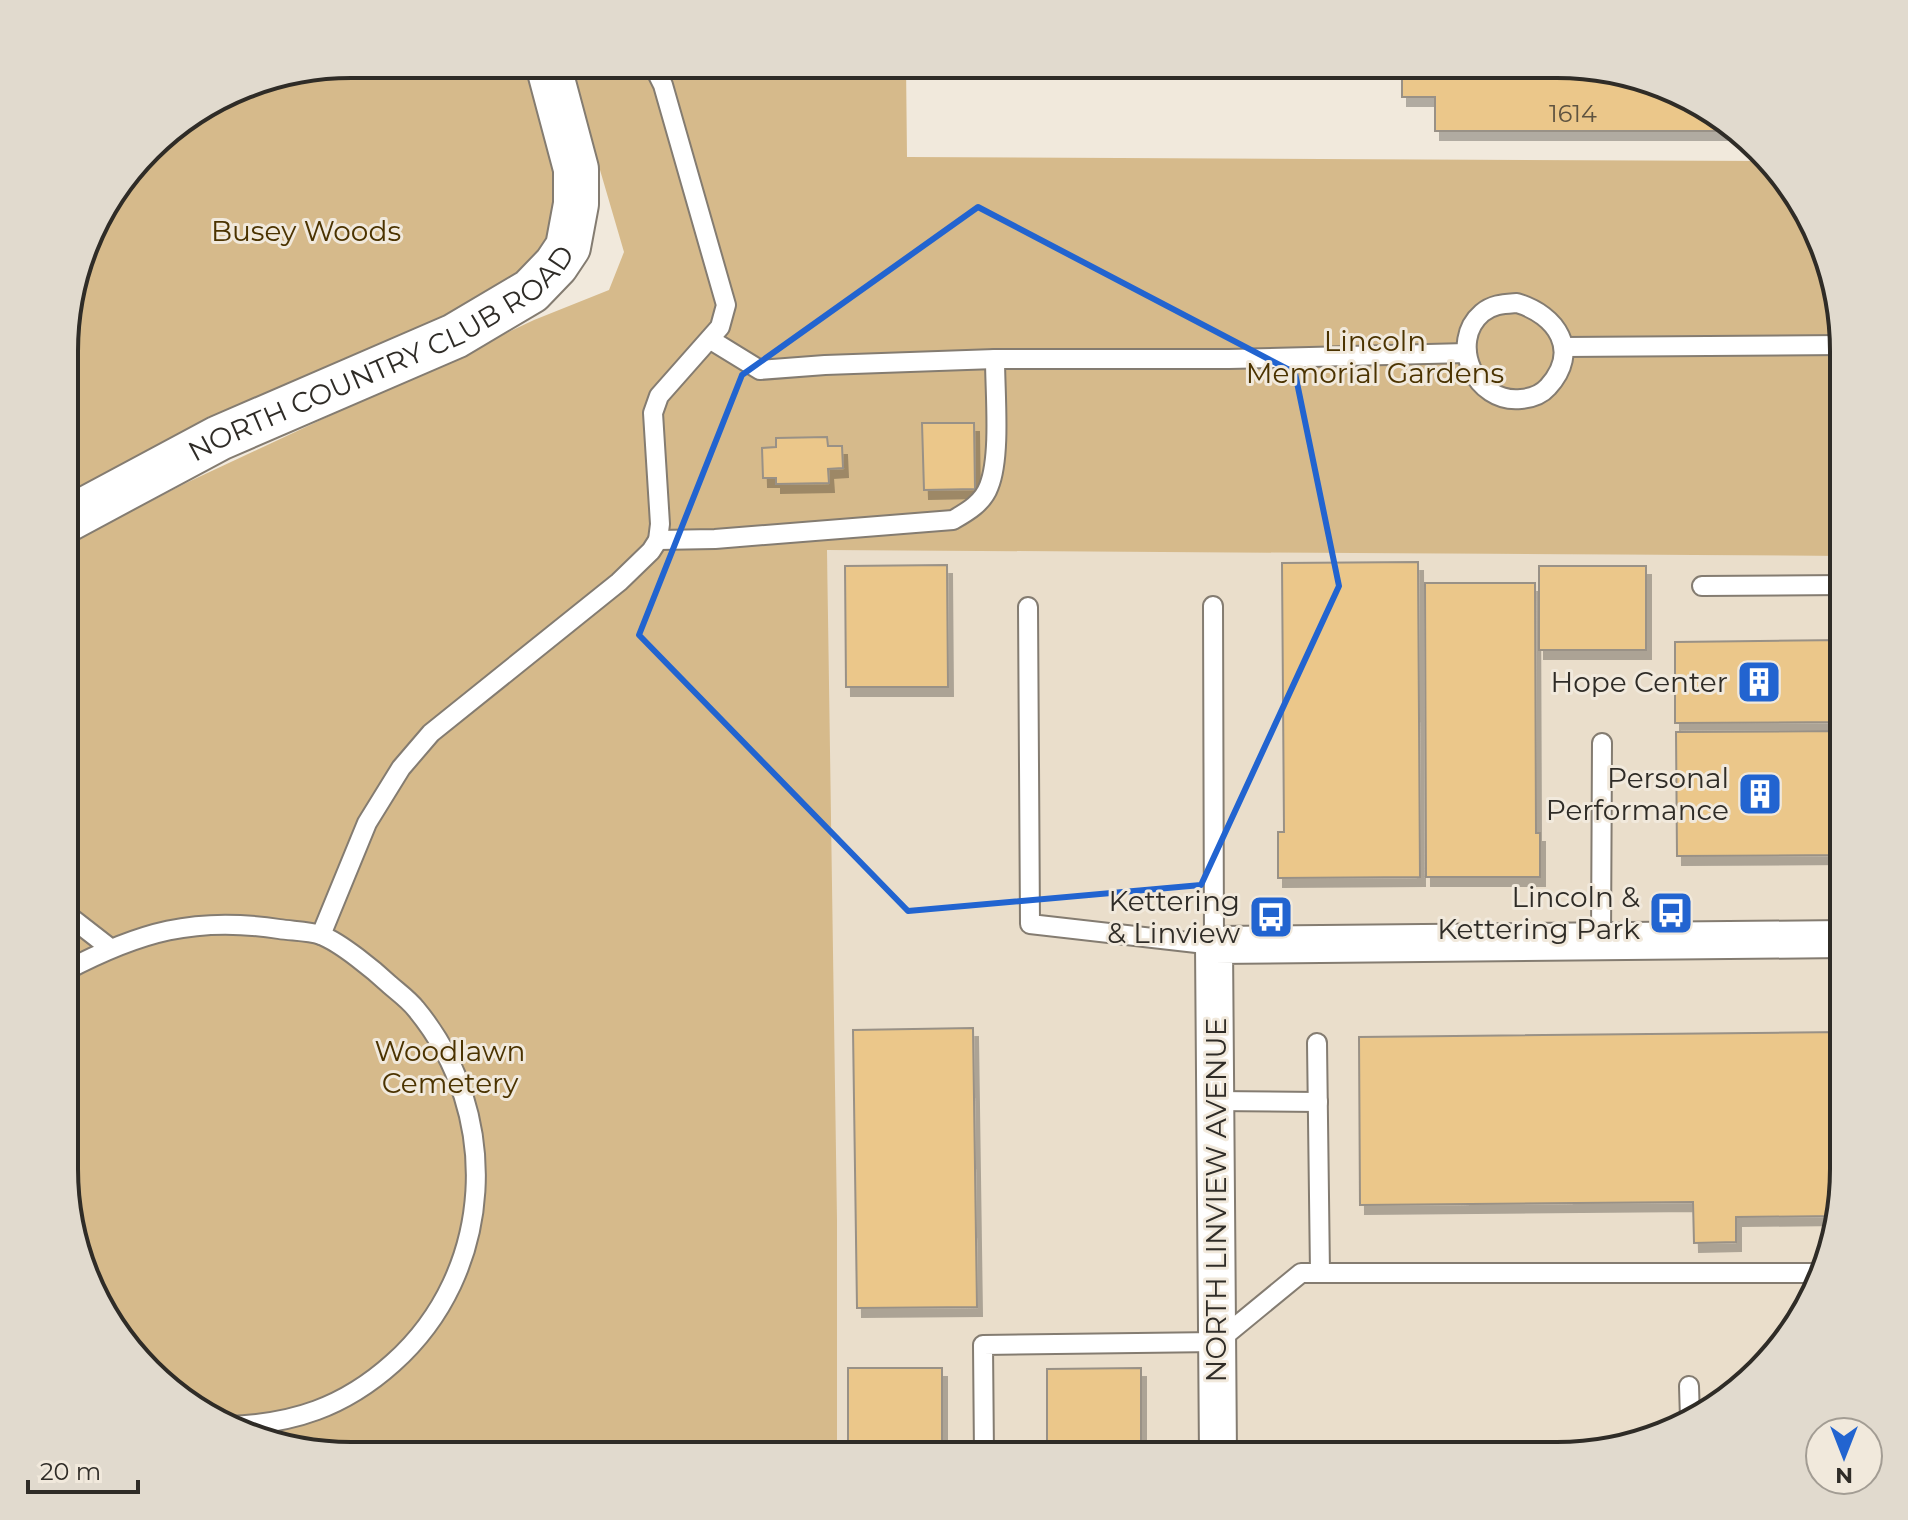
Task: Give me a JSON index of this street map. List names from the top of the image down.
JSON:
{
  "streets": {
    "street": ["NORTH COUNTRY CLUB ROAD", "NORTH LINVIEW AVENUE"]
  },
  "parks": ["Busey Woods", "Lincoln Memorial Gardens", "Woodlawn Cemetery"],
  "places": {
    "building": ["Hope Center", "Personal Performance"],
    "bus stop": ["Lincoln & Kettering Park", "Kettering & Linview"]
  },
  "house_numbers": ["1614"],
  "scale_bar": "20 m",
  "north": "bottom"
}
